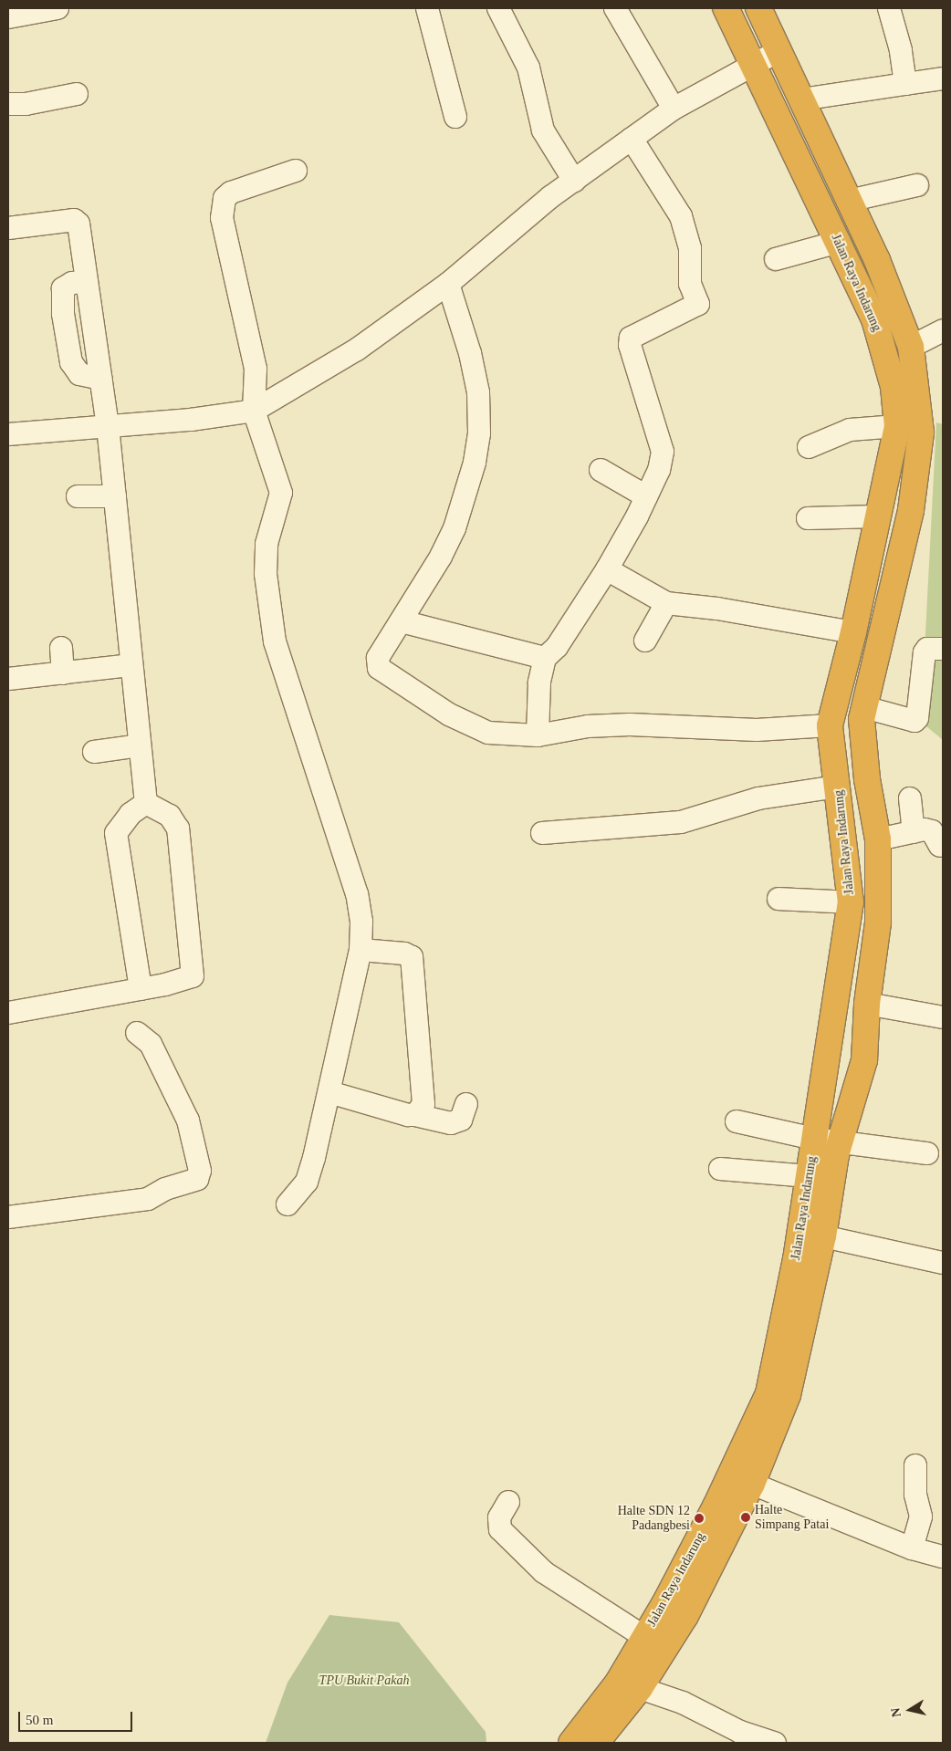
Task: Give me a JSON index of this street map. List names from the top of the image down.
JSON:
{
  "streets": {
    "highway": ["Jalan Raya Indarung"]
  },
  "parks": ["TPU Bukit Pakah"],
  "places": ["Halte Simpang Patai", "Halte SDN 12 Padangbesi"],
  "scale_bar": "50 m",
  "north": "left"
}
